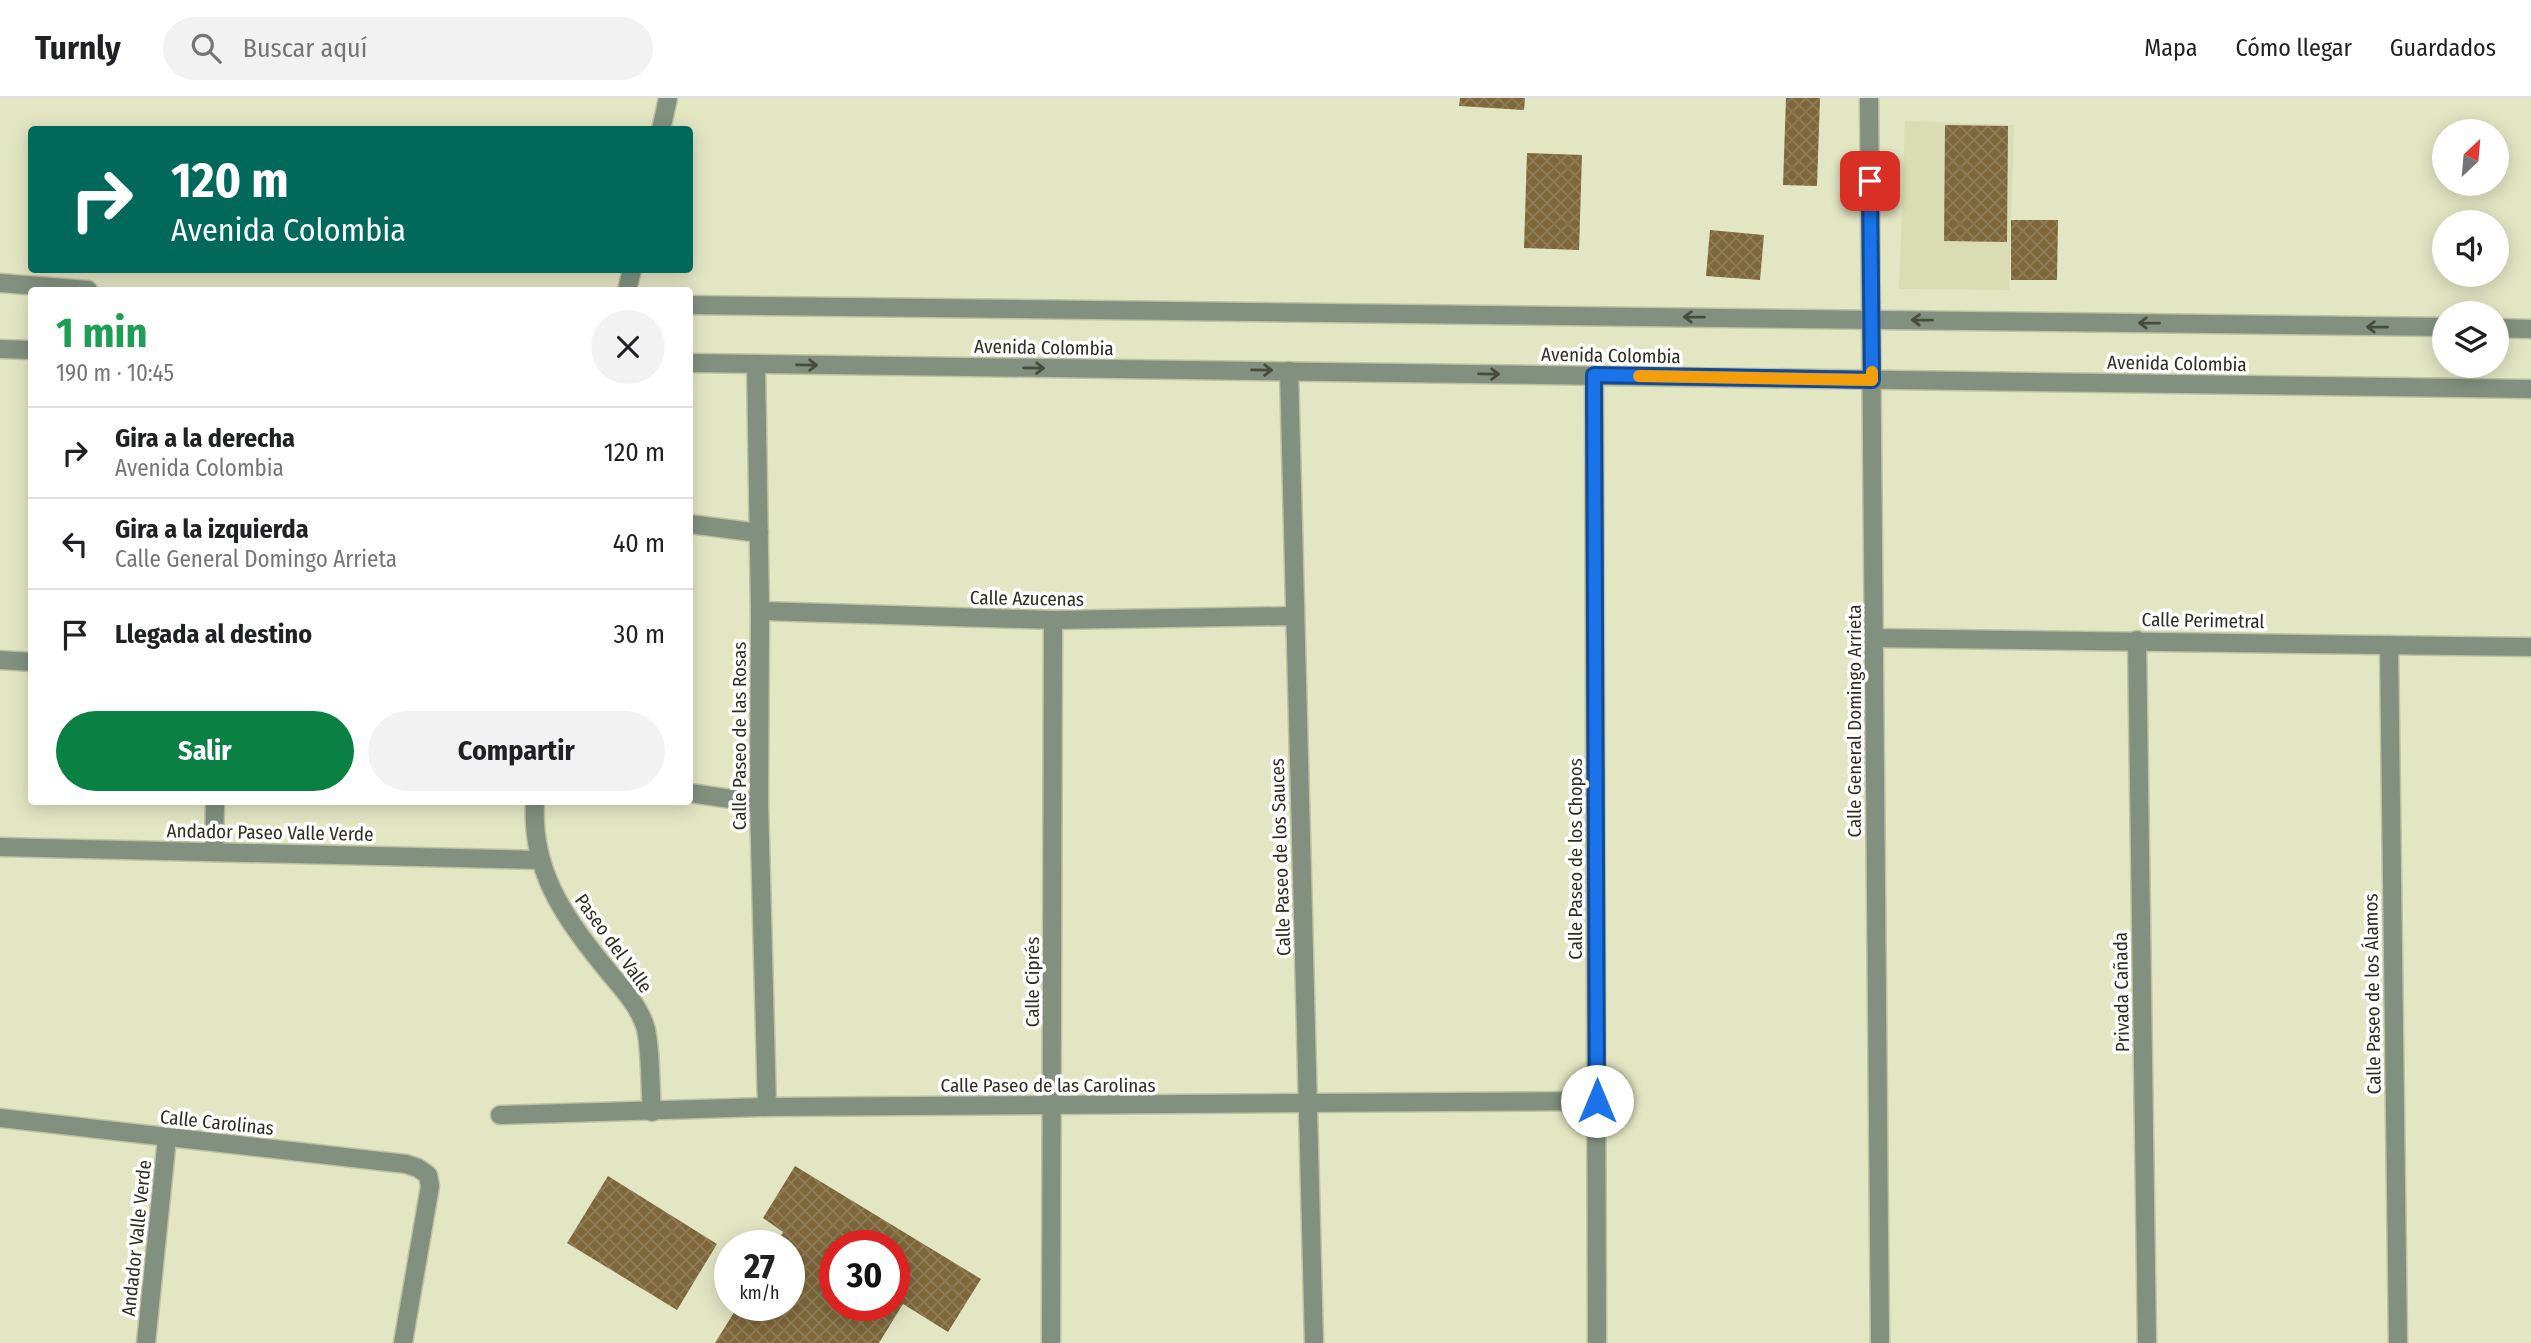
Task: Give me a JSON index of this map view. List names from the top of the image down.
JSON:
{
  "streets": {
    "street": [
      "Avenida Colombia",
      "Calle Azucenas",
      "Calle Perimetral",
      "Calle General Domingo Arrieta",
      "Calle Paseo de las Rosas",
      "Andador Paseo Valle Verde",
      "Calle Paseo de los Sauces",
      "Calle Paseo de los Chopos",
      "Paseo del Valle",
      "Calle Ciprés",
      "Privada Cañada",
      "Calle Paseo de los Álamos",
      "Calle Paseo de las Carolinas",
      "Calle Carolinas",
      "Andador Valle Verde"
    ]
  },
  "crossings": [
    ["Avenida Colombia", "Calle General Domingo Arrieta"],
    ["Avenida Colombia", "Calle Paseo de las Rosas"],
    ["Avenida Colombia", "Calle Paseo de los Sauces"],
    ["Avenida Colombia", "Calle Paseo de los Chopos"],
    ["Calle Azucenas", "Calle Paseo de las Rosas"],
    ["Calle Azucenas", "Calle Paseo de los Sauces"],
    ["Calle Azucenas", "Calle Ciprés"],
    ["Calle Perimetral", "Calle General Domingo Arrieta"],
    ["Calle Perimetral", "Privada Cañada"],
    ["Calle Perimetral", "Calle Paseo de los Álamos"],
    ["Calle Paseo de las Rosas", "Calle Paseo de las Carolinas"],
    ["Andador Paseo Valle Verde", "Paseo del Valle"],
    ["Calle Paseo de los Sauces", "Calle Paseo de las Carolinas"],
    ["Calle Paseo de los Chopos", "Calle Paseo de las Carolinas"],
    ["Paseo del Valle", "Calle Paseo de las Carolinas"],
    ["Calle Ciprés", "Calle Paseo de las Carolinas"],
    ["Calle Carolinas", "Andador Valle Verde"]
  ],
  "north": "top right",
  "page": {
    "header": "Turnly",
    "search": "Buscar aquí",
    "nav": ["Mapa", "Cómo llegar", "Guardados"],
    "turn": ["120 m", "Avenida Colombia"],
    "heading": ["1 min", "190 m · 10:45"],
    "list": [
      {
        "name": "Gira a la derecha",
        "note": "Avenida Colombia",
        "value": "120 m"
      },
      {
        "name": "Gira a la izquierda",
        "note": "Calle General Domingo Arrieta",
        "value": "40 m"
      },
      {
        "name": "Llegada al destino",
        "value": "30 m"
      }
    ],
    "buttons": ["Salir", "Compartir"],
    "speed": "27 km/h",
    "limit": "30"
  }
}
